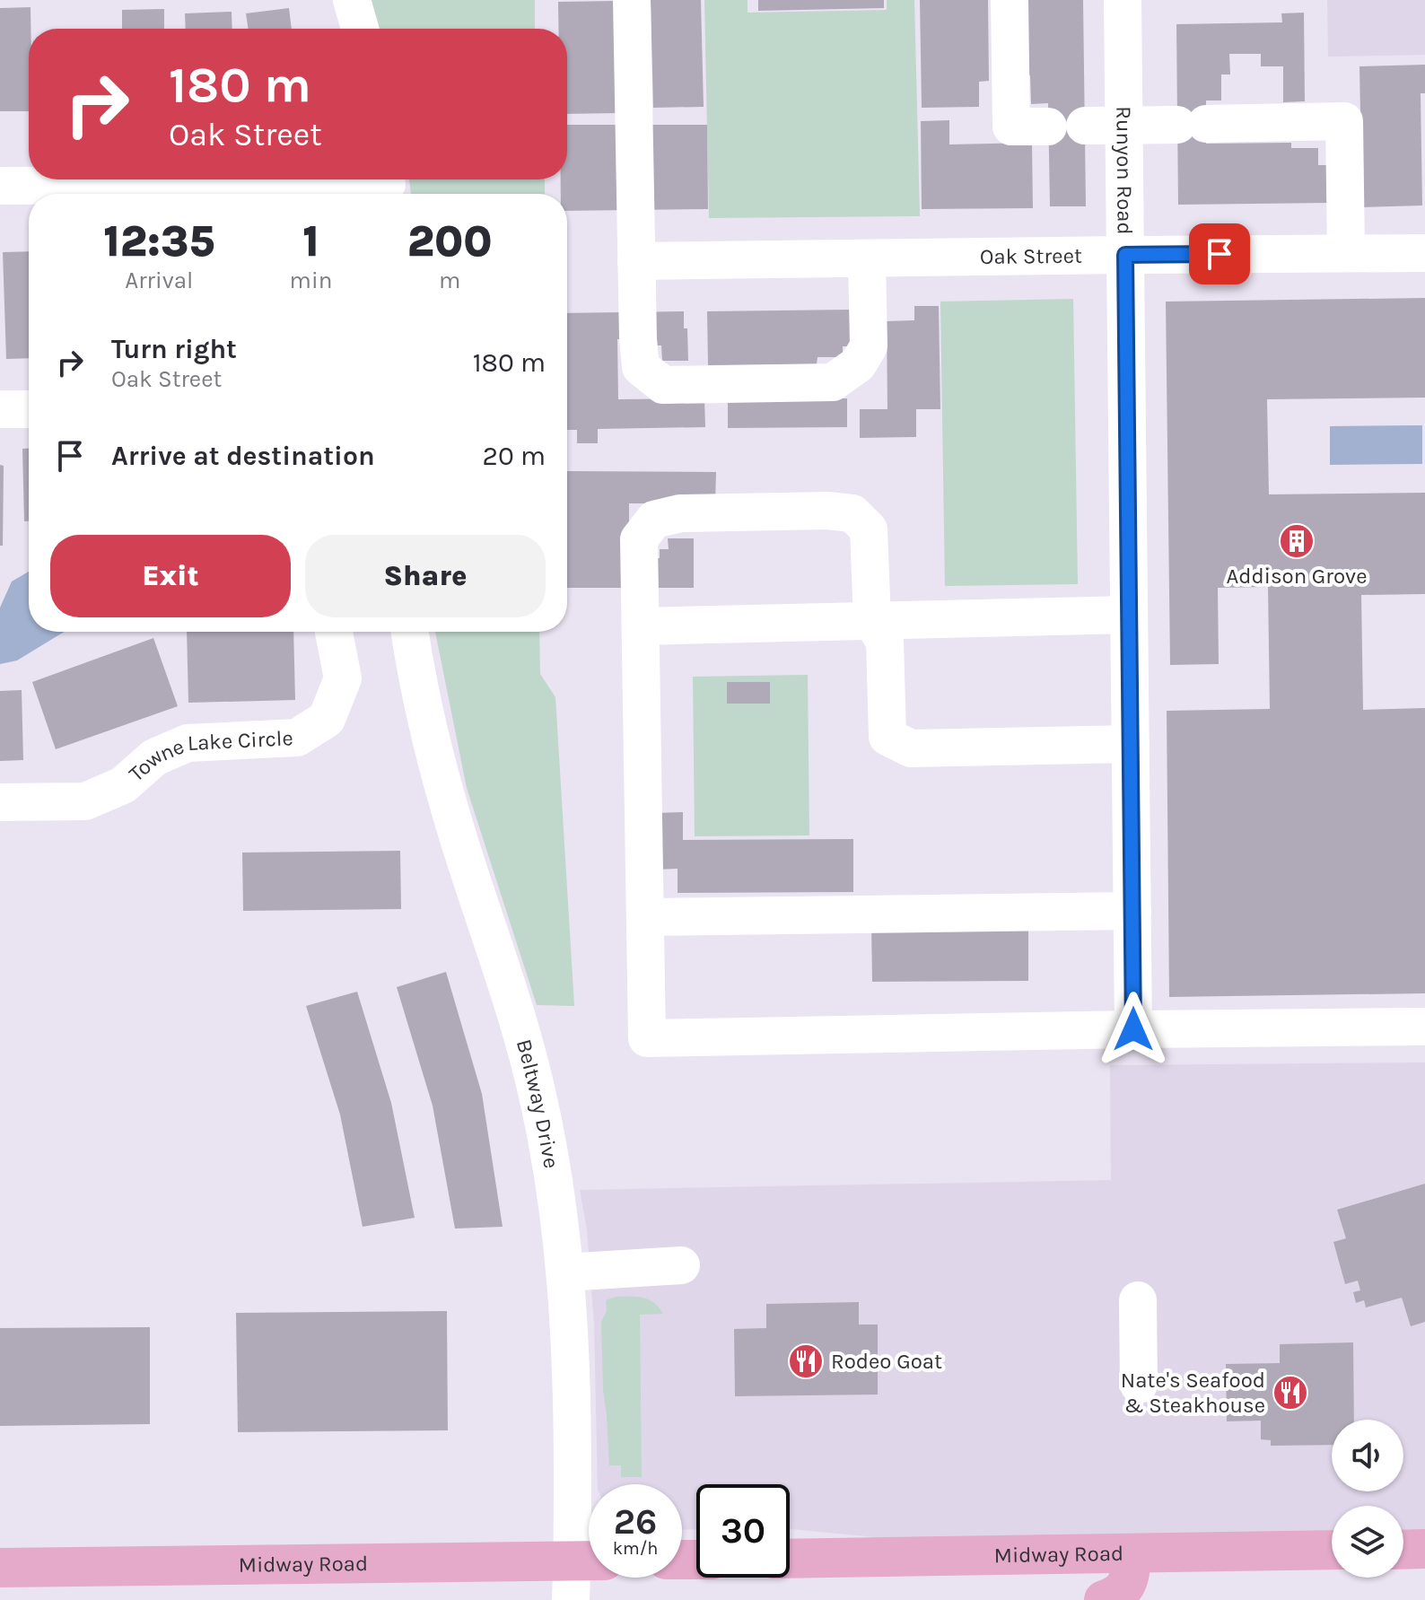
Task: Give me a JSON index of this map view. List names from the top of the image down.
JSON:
{
  "streets": {
    "main road": ["Midway Road"],
    "street": [
      "Runyon Road",
      "Oak Street",
      "Towne Lake Circle",
      "Beltway Drive"
    ]
  },
  "crossings": [
    ["Runyon Road", "Oak Street"],
    ["Beltway Drive", "Midway Road"]
  ],
  "places": {
    "building": ["Addison Grove"],
    "restaurant": ["Rodeo Goat", "Nate's Seafood & Steakhouse"]
  },
  "page": {
    "turn": ["180 m", "Oak Street"],
    "eta": [
      "12:35",
      "Arrival",
      "1",
      "min",
      "200",
      "m"
    ],
    "list": [
      {
        "name": "Turn right",
        "note": "Oak Street",
        "value": "180 m"
      },
      {
        "name": "Arrive at destination",
        "value": "20 m"
      }
    ],
    "buttons": ["Exit", "Share"],
    "speed": "26 km/h",
    "limit": "30"
  }
}
